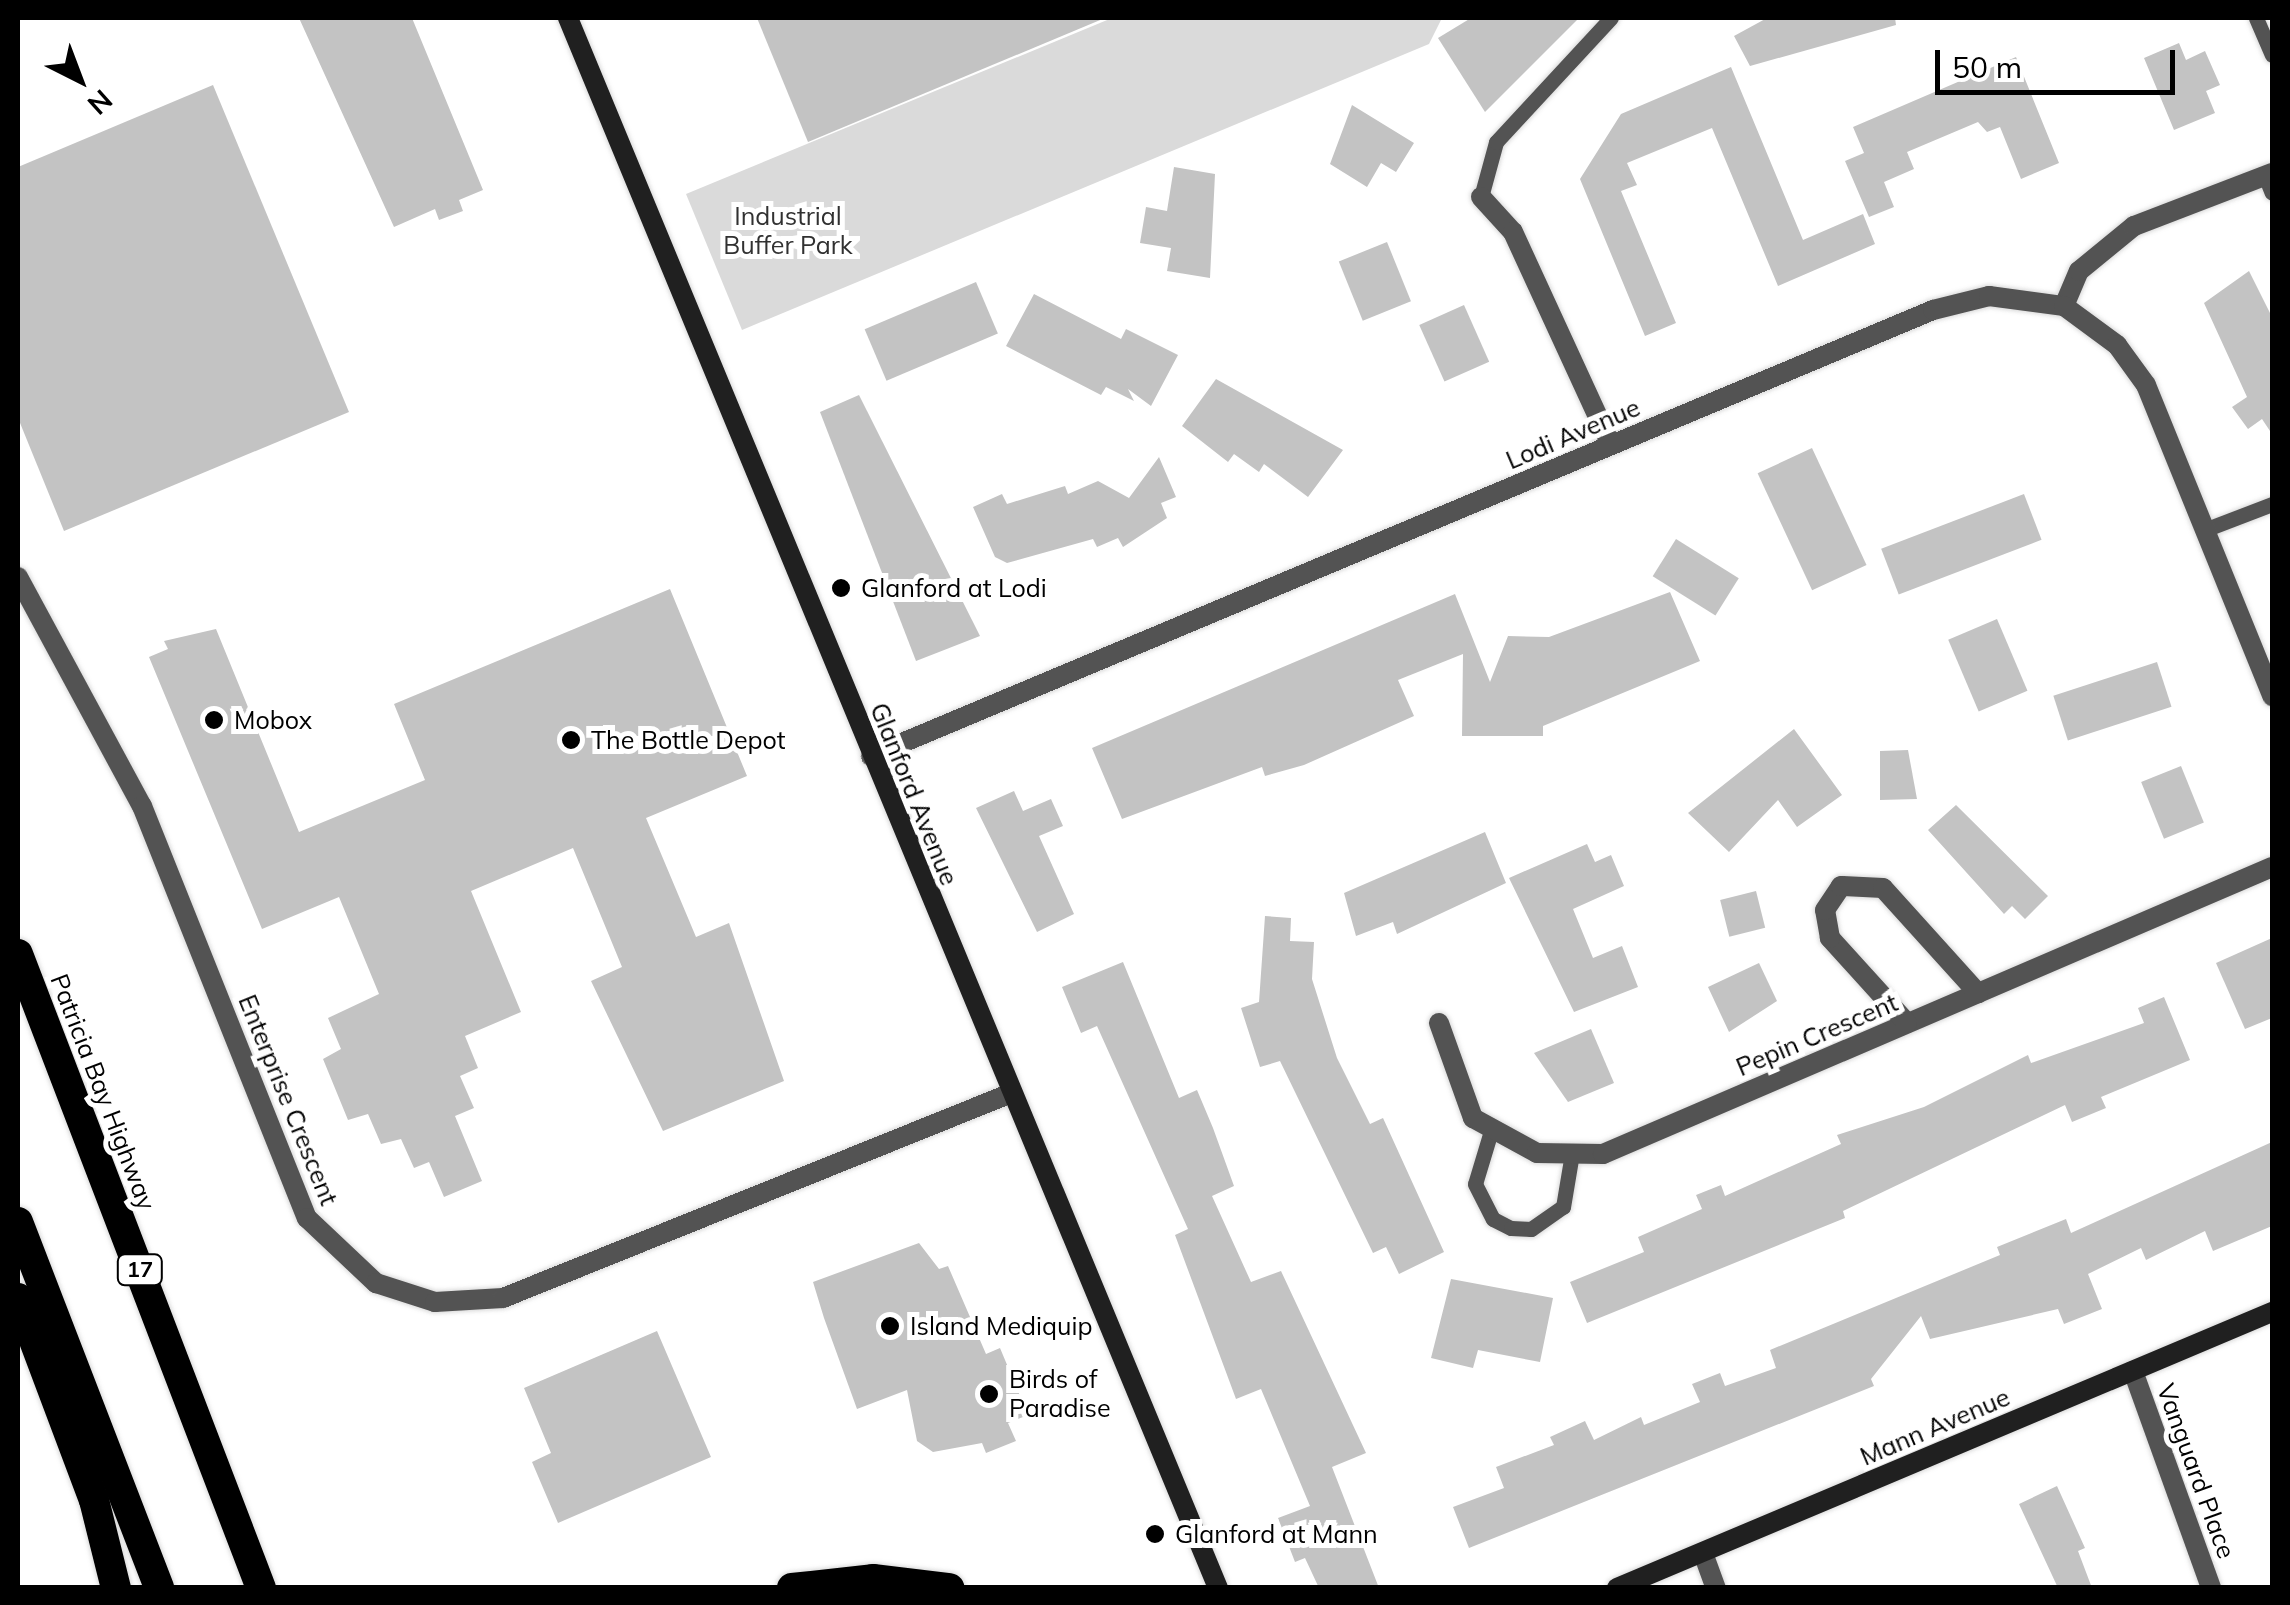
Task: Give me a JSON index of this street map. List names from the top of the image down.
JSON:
{
  "streets": {
    "highway": ["Patricia Bay Highway", "17"],
    "main road": ["Glanford Avenue", "Mann Avenue"],
    "street": [
      "Lodi Avenue",
      "Pepin Crescent",
      "Enterprise Crescent",
      "Vanguard Place"
    ]
  },
  "crossings": [
    ["Lodi Avenue", "Glanford Avenue"],
    ["Glanford Avenue", "Enterprise Crescent"],
    ["Mann Avenue", "Vanguard Place"]
  ],
  "parks": ["Industrial Buffer Park"],
  "places": [
    "Glanford at Lodi",
    "Mobox",
    "The Bottle Depot",
    "Island Mediquip",
    "Birds of Paradise",
    "Glanford at Mann"
  ],
  "scale_bar": "50 m",
  "north": "bottom right"
}
